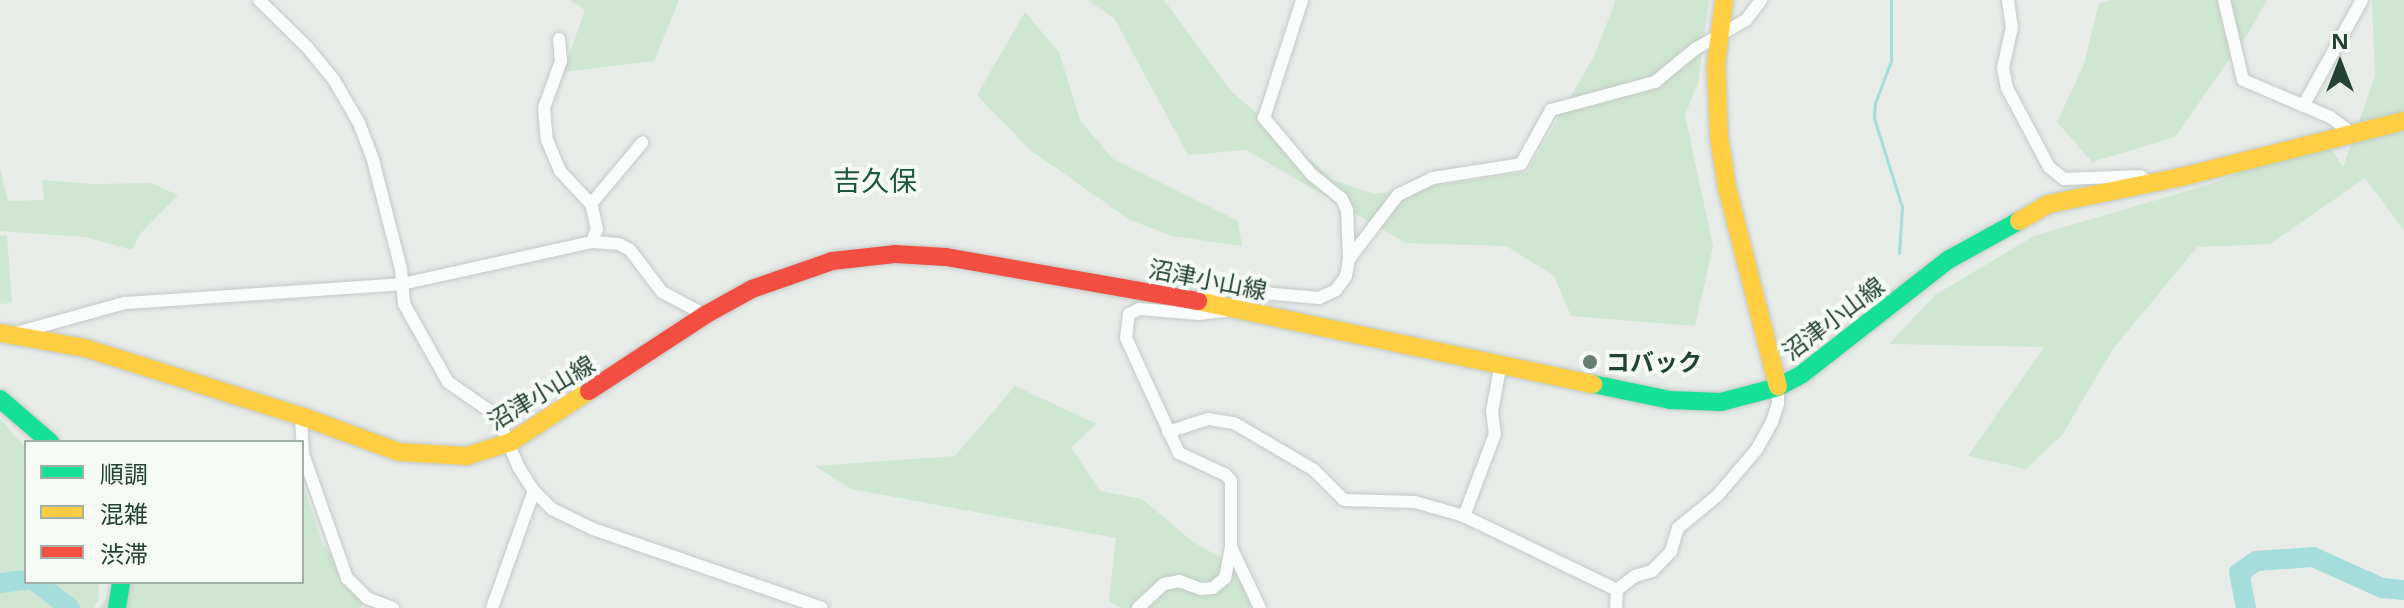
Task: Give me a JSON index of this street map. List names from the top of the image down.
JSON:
{
  "streets": {
    "main road": ["沼津小山線"]
  },
  "districts": ["吉久保"],
  "places": ["コバック"],
  "legend": ["順調", "混雑", "渋滞"],
  "north": "top"
}
